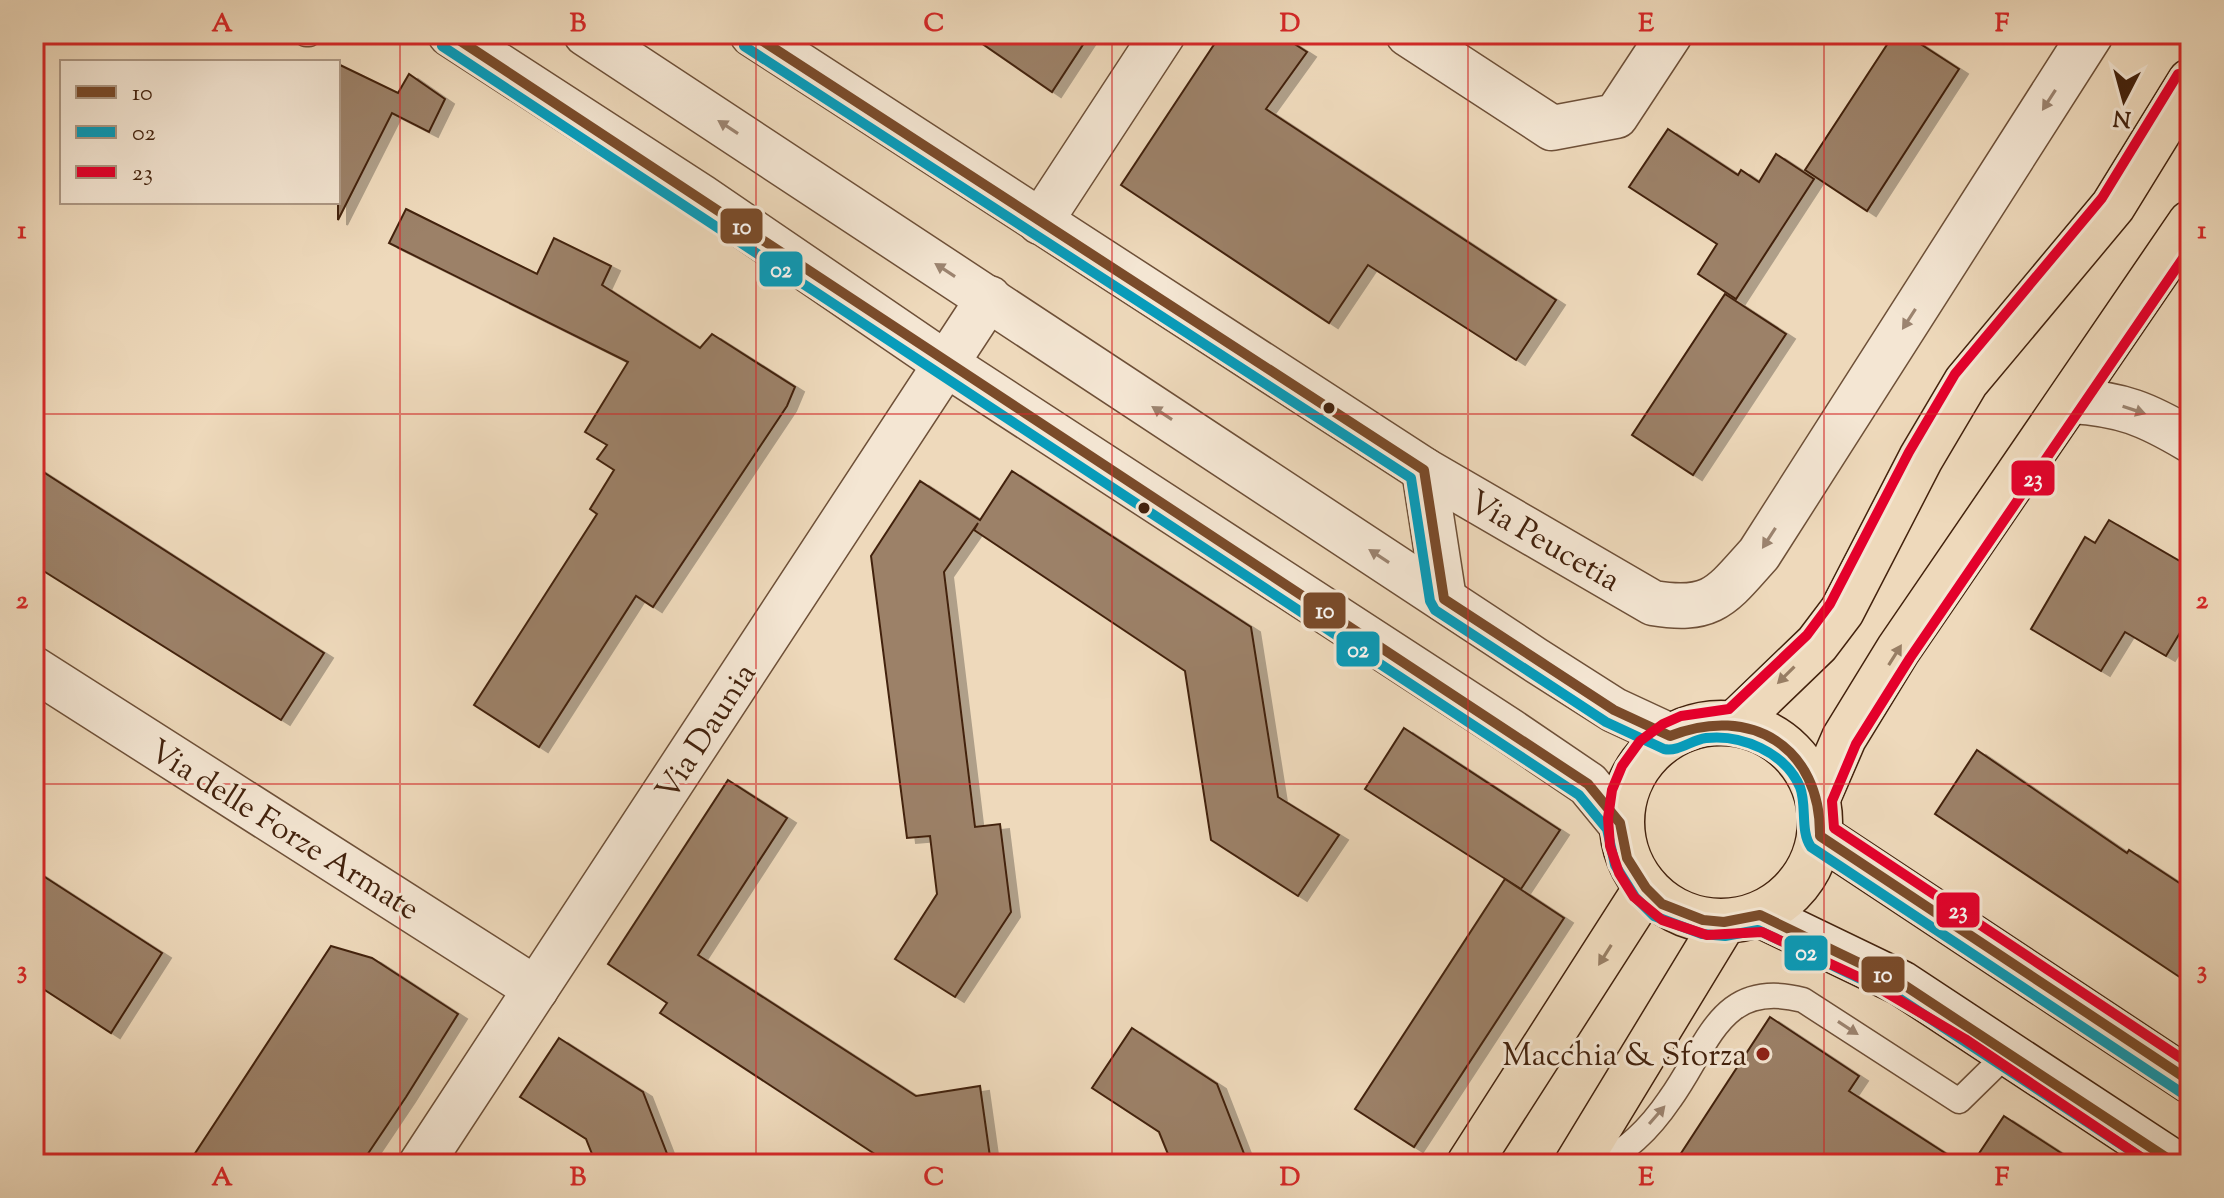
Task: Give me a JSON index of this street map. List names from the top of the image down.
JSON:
{
  "streets": {
    "street": ["Via Peucetia", "Via Daunia", "Via delle Forze Armate"]
  },
  "crossings": [
    ["Via Daunia", "Via delle Forze Armate"]
  ],
  "places": ["Macchia & Sforza"],
  "lines": ["transit line 10", "transit line 02", "transit line 23"],
  "legend": ["10", "02", "23"],
  "north": "bottom",
  "grid": {
    "columns": [
      "A",
      "B",
      "C",
      "D",
      "E",
      "F"
    ],
    "rows": ["1", "2", "3"]
  }
}
